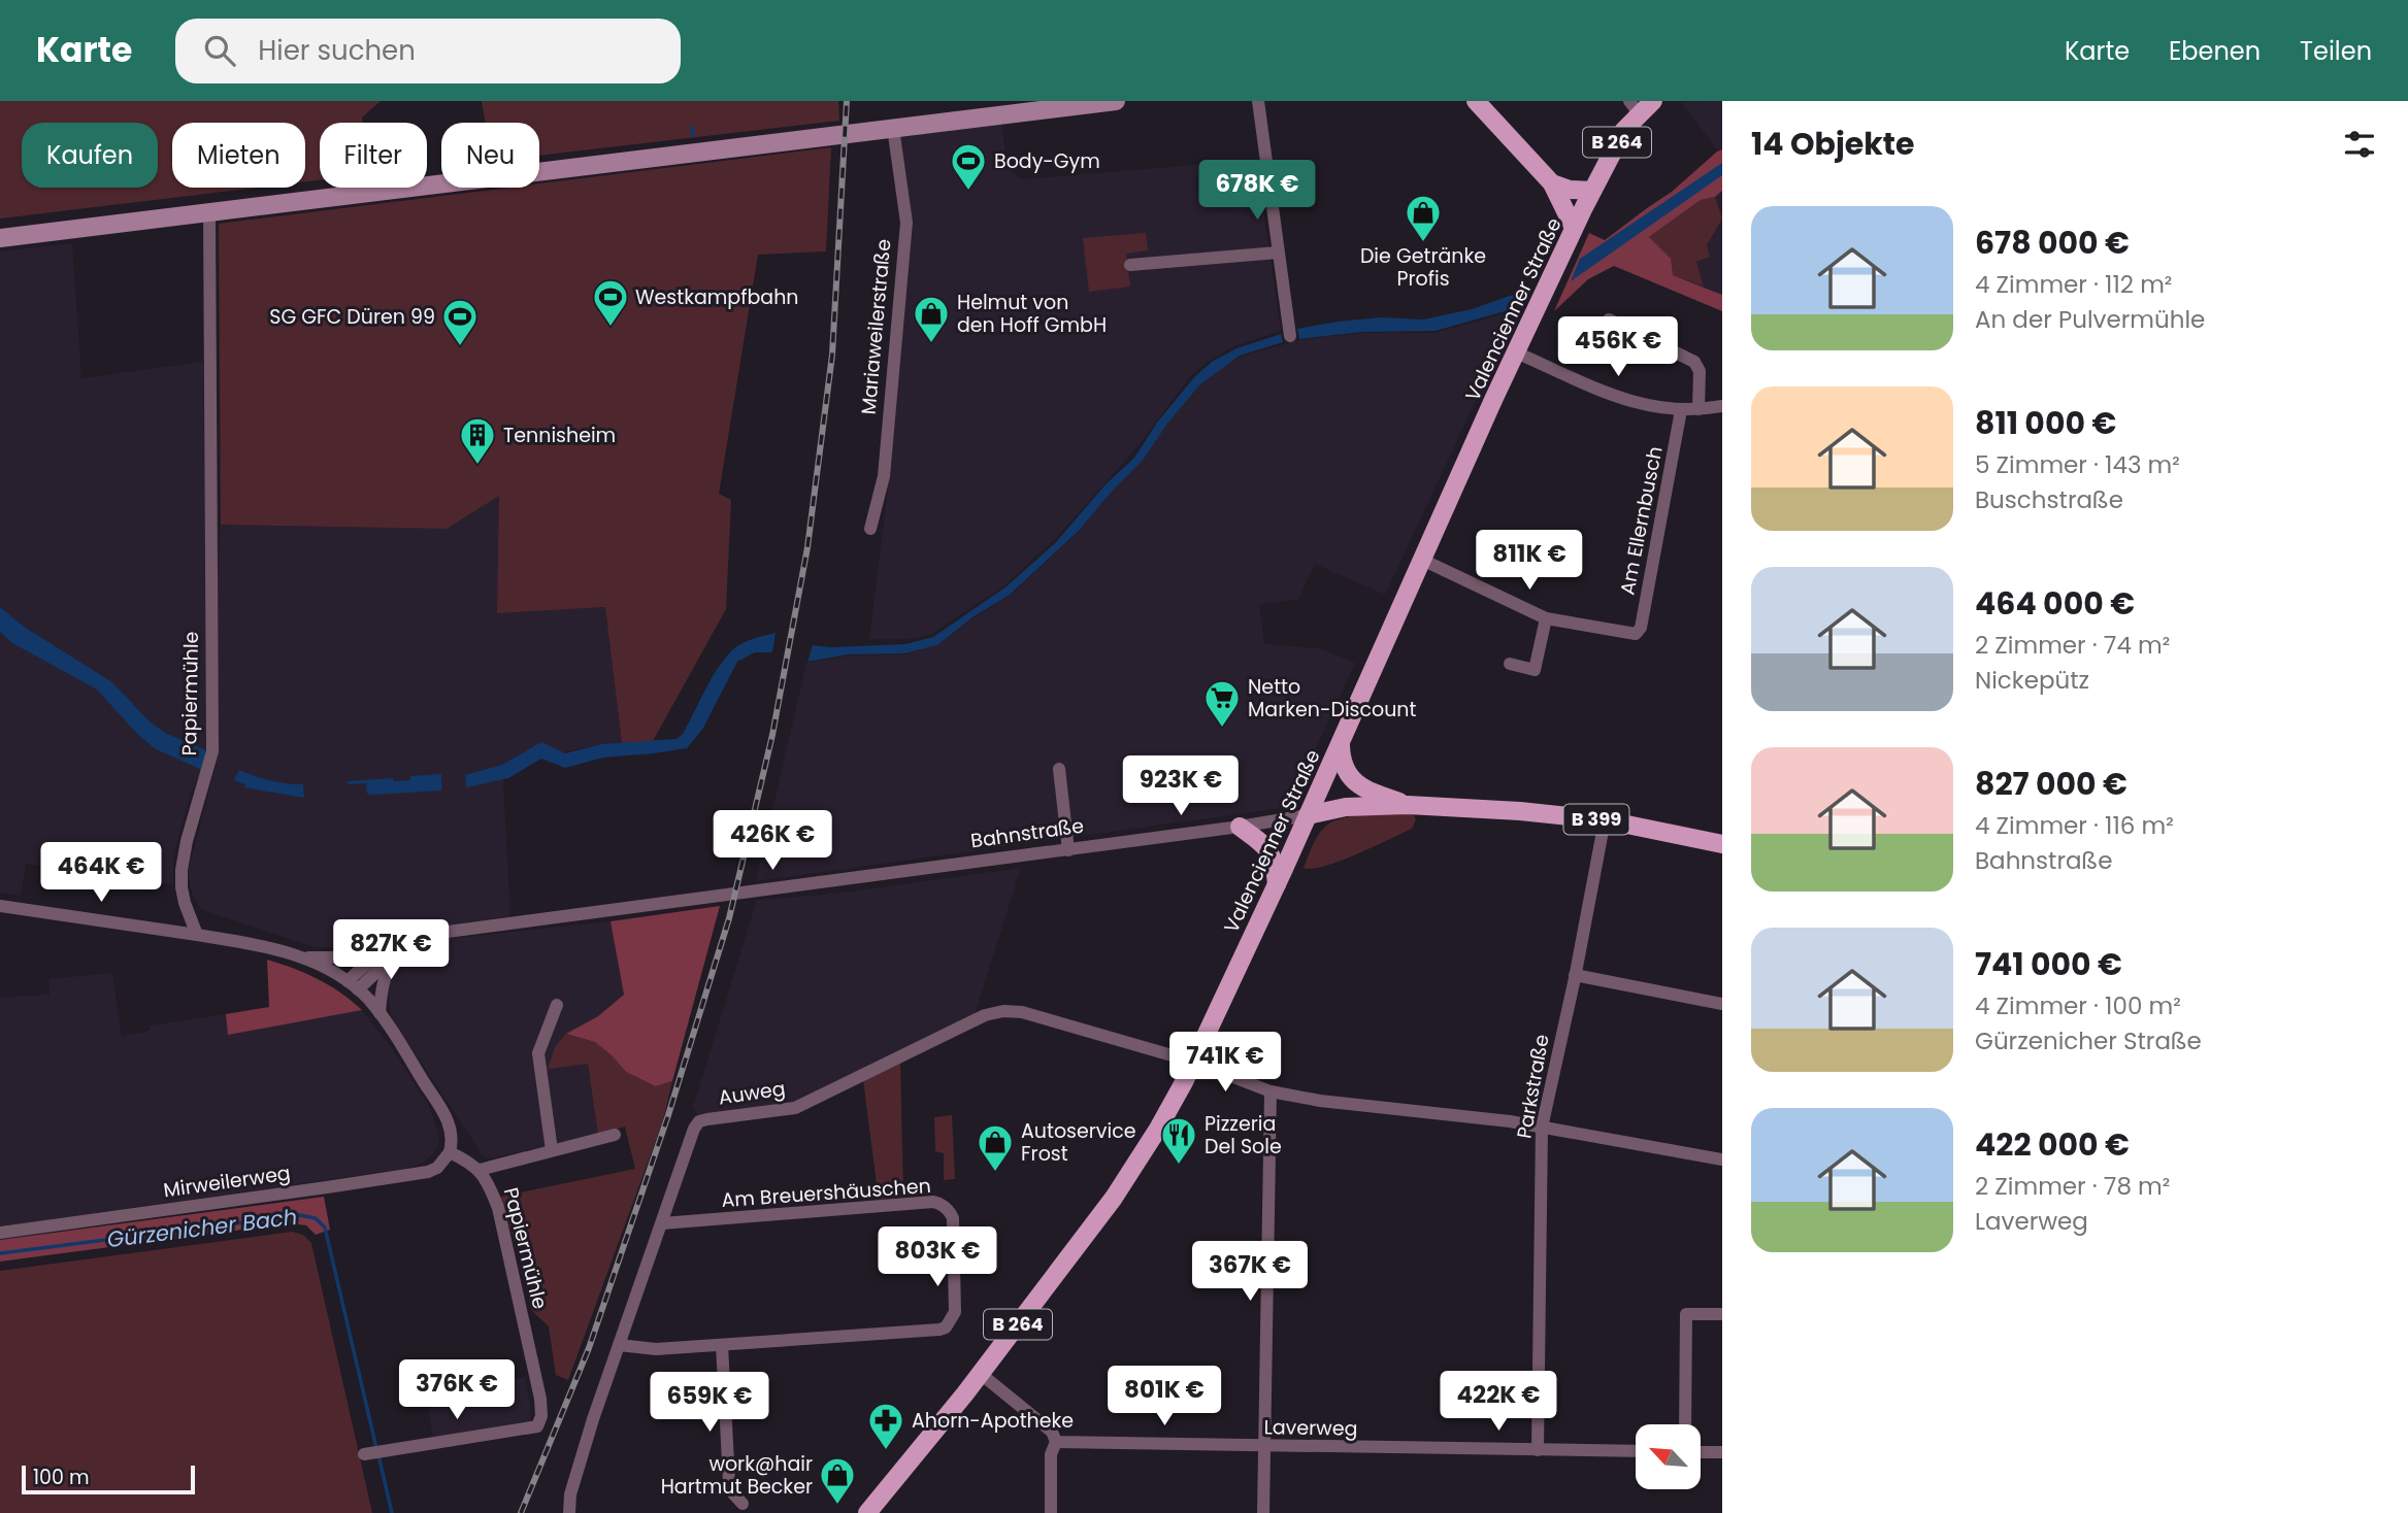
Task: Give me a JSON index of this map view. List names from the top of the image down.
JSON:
{
  "streets": {
    "main road": [
      "B 264",
      "Valencienner Straße",
      "B 399",
      "Bahnstraße"
    ],
    "street": [
      "Mariaweilerstraße",
      "Am Ellernbusch",
      "Papiermühle",
      "Parkstraße",
      "Auweg",
      "Mirweilerweg",
      "Am Breuershäuschen",
      "Laverweg"
    ]
  },
  "crossings": [
    ["Valencienner Straße", "Bahnstraße"],
    ["Valencienner Straße", "Auweg"],
    ["Papiermühle", "Mirweilerweg"],
    ["Bahnstraße", "Parkstraße"],
    ["Parkstraße", "Laverweg"],
    ["Auweg", "Am Breuershäuschen"]
  ],
  "water": ["Gürzenicher Bach"],
  "places": {
    "sports": ["Body-Gym", "Westkampfbahn", "SG GFC Düren 99"],
    "shop": [
      "Die Getränke Profis",
      "Helmut von den Hoff GmbH",
      "Autoservice Frost",
      "work@hair Hartmut Becker"
    ],
    "building": ["Tennisheim"],
    "supermarket": ["Netto Marken-Discount"],
    "restaurant": ["Pizzeria Del Sole"],
    "pharmacy": ["Ahorn-Apotheke"]
  },
  "scale_bar": "100 m",
  "north": "top left",
  "page": {
    "header": "Karte",
    "search": "Hier suchen",
    "nav": ["Karte", "Ebenen", "Teilen"],
    "heading": "14 Objekte",
    "chip": [
      "Kaufen",
      "Mieten",
      "Filter",
      "Neu"
    ],
    "price": [
      "678K €",
      "456K €",
      "811K €",
      "923K €",
      "426K €",
      "464K €",
      "827K €",
      "741K €",
      "803K €",
      "367K €",
      "376K €",
      "801K €",
      "422K €",
      "659K €"
    ],
    "list": [
      {
        "name": "678 000 €",
        "note": "4 Zimmer · 112 m² · An der Pulvermühle"
      },
      {
        "name": "811 000 €",
        "note": "5 Zimmer · 143 m² · Buschstraße"
      },
      {
        "name": "464 000 €",
        "note": "2 Zimmer · 74 m² · Nickepütz"
      },
      {
        "name": "827 000 €",
        "note": "4 Zimmer · 116 m² · Bahnstraße"
      },
      {
        "name": "741 000 €",
        "note": "4 Zimmer · 100 m² · Gürzenicher Straße"
      },
      {
        "name": "422 000 €",
        "note": "2 Zimmer · 78 m² · Laverweg"
      }
    ],
    "scale": "100 m"
  }
}
